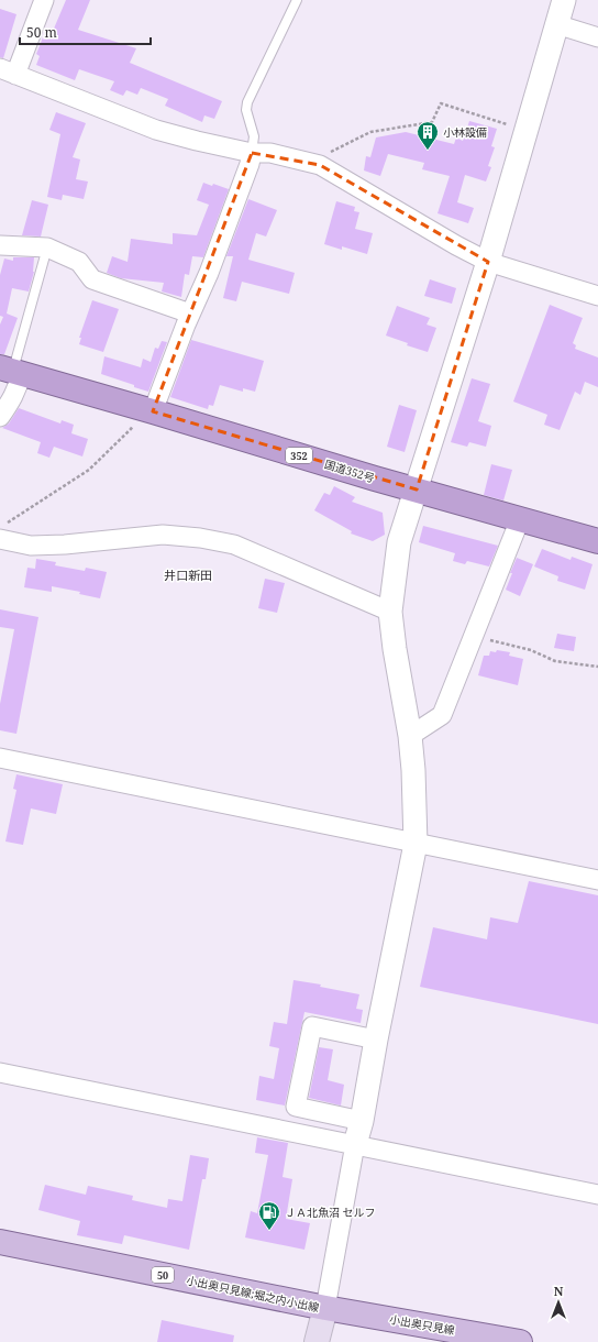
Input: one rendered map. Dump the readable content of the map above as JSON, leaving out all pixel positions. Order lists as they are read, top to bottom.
{
  "streets": {
    "highway": ["352", "国道352号"],
    "main road": ["50", "小出奥只見線;堀之内小出線", "小出奥只見線"]
  },
  "crossings": [
    ["小出奥只見線;堀之内小出線", "小出奥只見線"]
  ],
  "districts": ["井口新田"],
  "places": {
    "building": ["小林設備"],
    "fuel station": ["ＪＡ北魚沼 セルフ"]
  },
  "scale_bar": "50 m",
  "north": "top"
}
